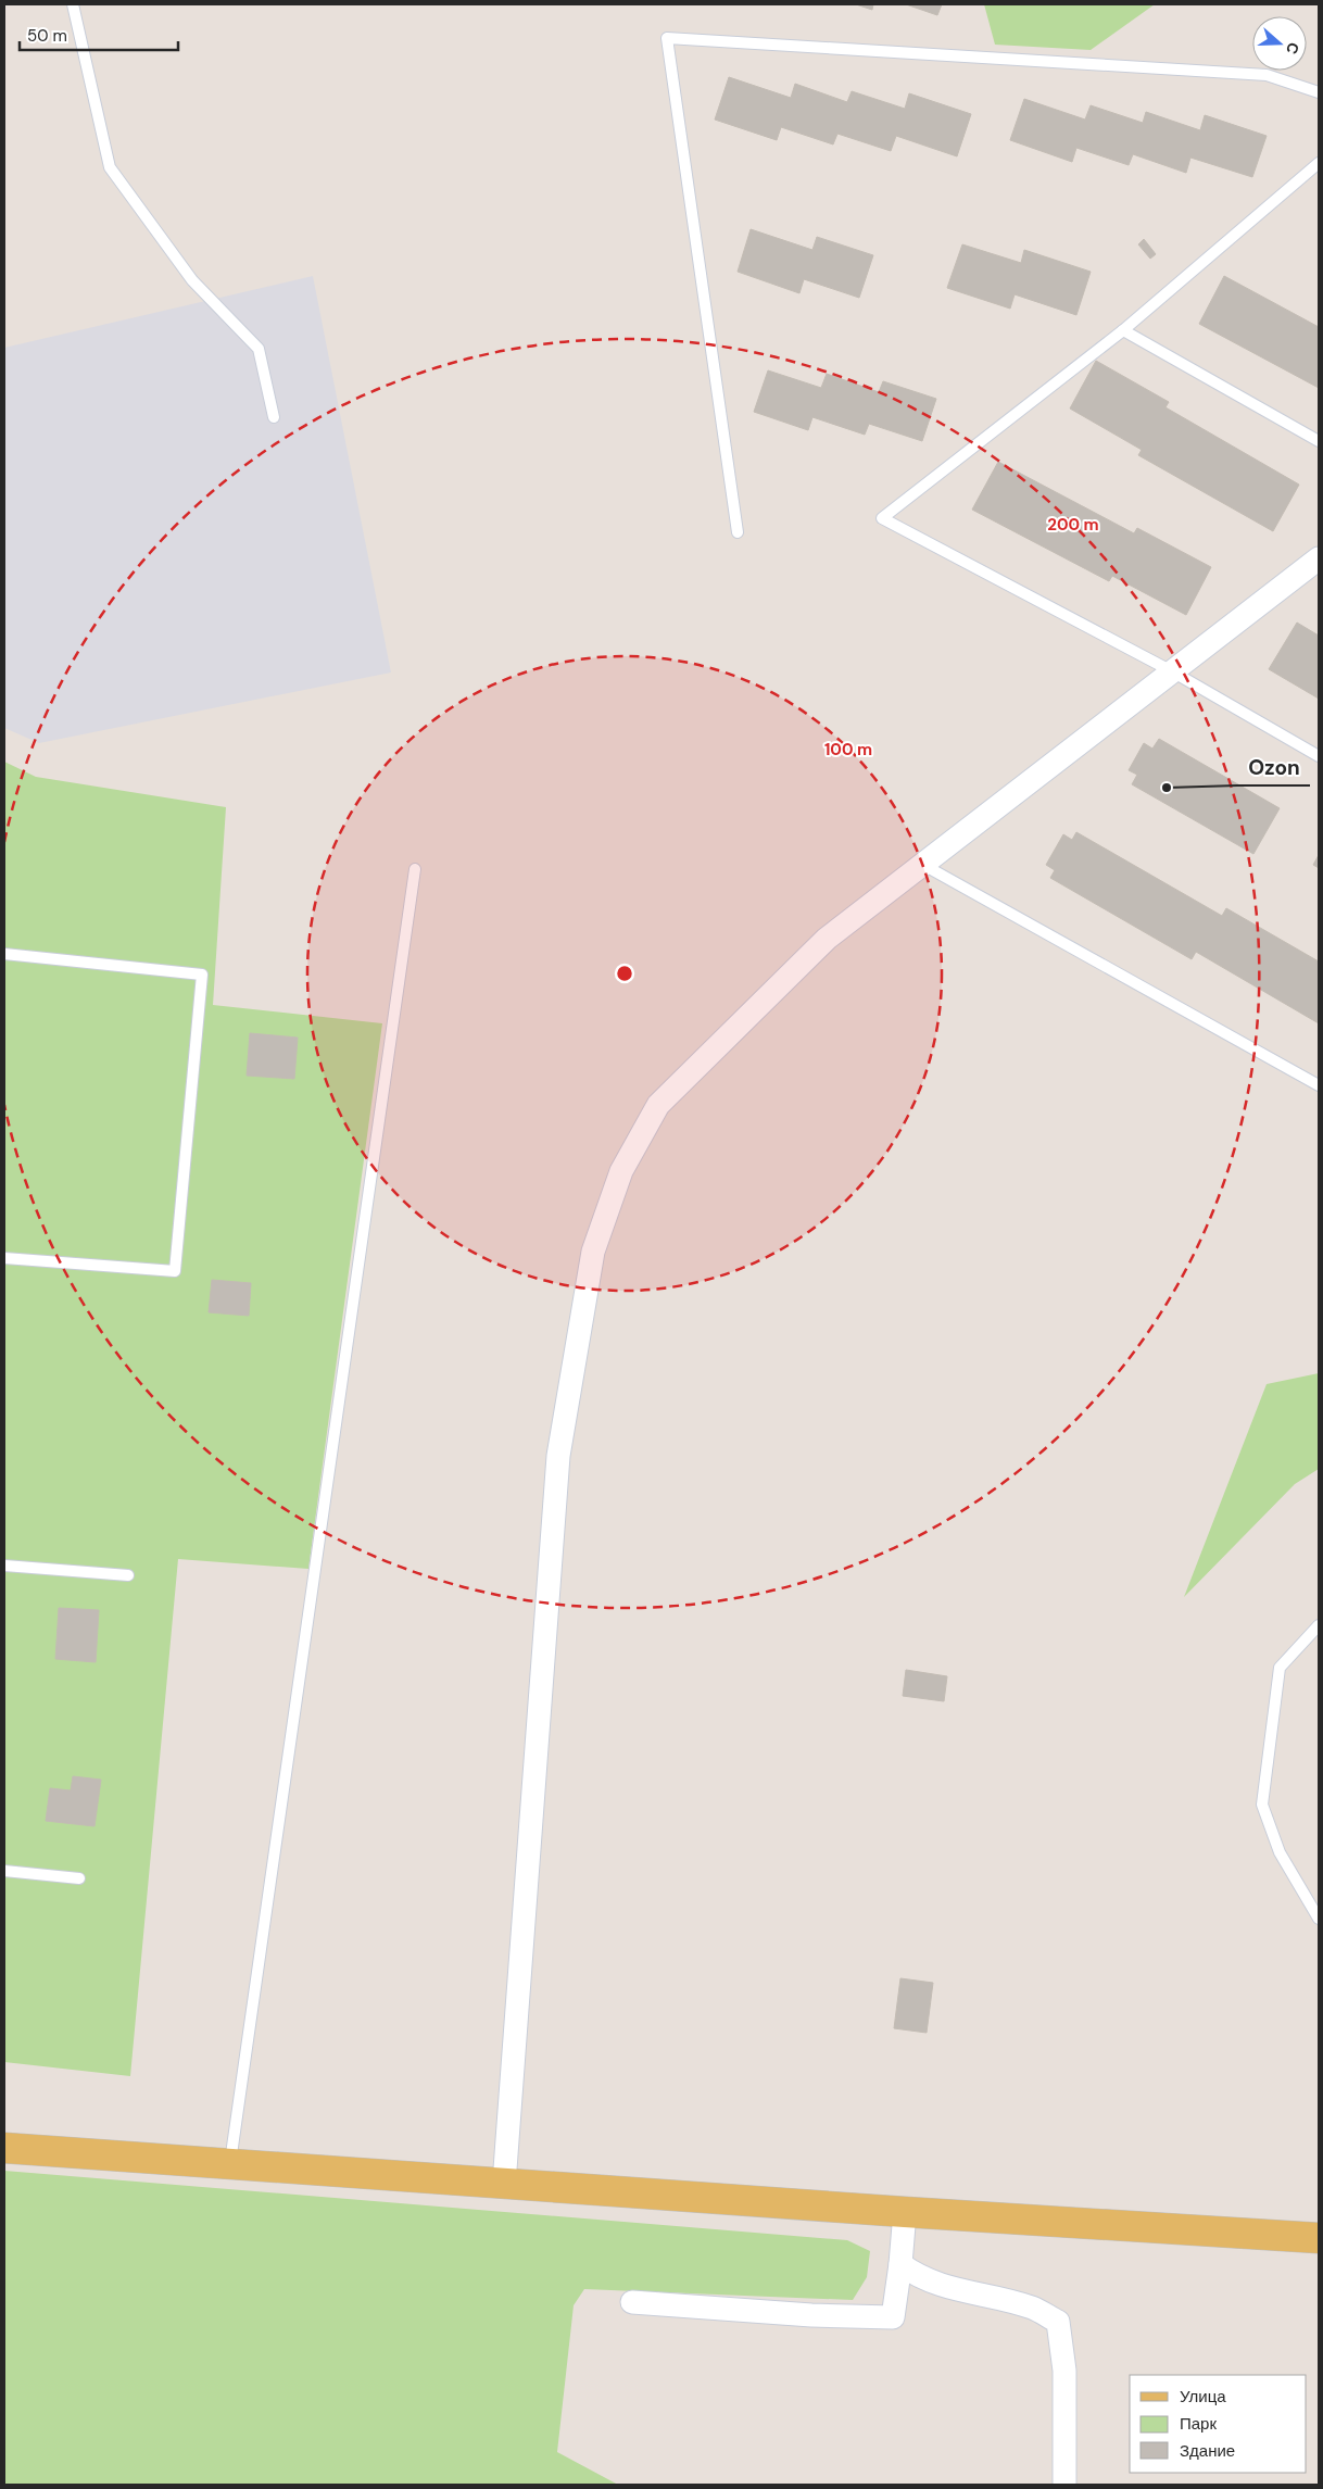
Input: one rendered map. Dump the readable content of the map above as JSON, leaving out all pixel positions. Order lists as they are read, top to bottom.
{
  "places": ["Ozon"],
  "legend": ["Улица", "Парк", "Здание"],
  "scale_bar": "50 m",
  "north": "right",
  "rings": ["200 m", "100 m"]
}
